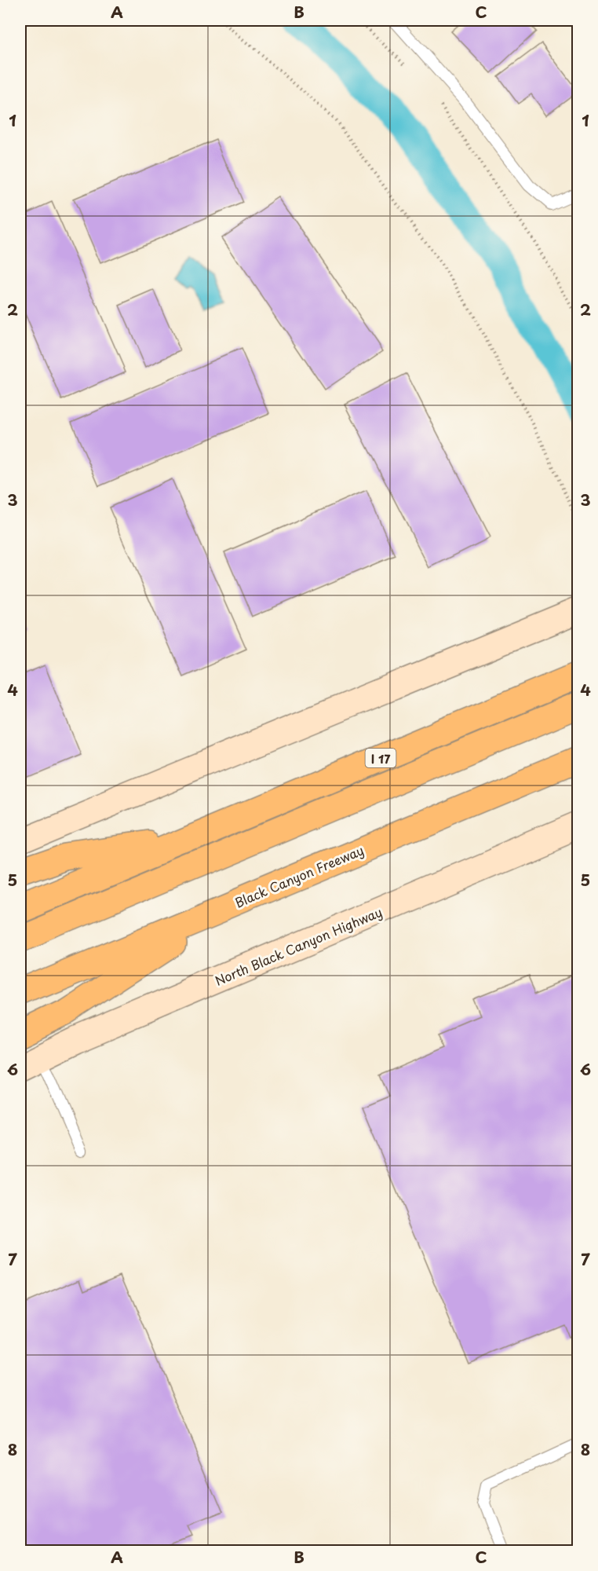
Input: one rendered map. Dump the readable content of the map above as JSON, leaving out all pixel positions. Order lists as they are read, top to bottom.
{
  "streets": {
    "highway": ["I 17", "Black Canyon Freeway"],
    "main road": ["North Black Canyon Highway"]
  },
  "grid": {
    "columns": ["A", "B", "C"],
    "rows": [
      "1",
      "2",
      "3",
      "4",
      "5",
      "6",
      "7",
      "8"
    ]
  }
}
